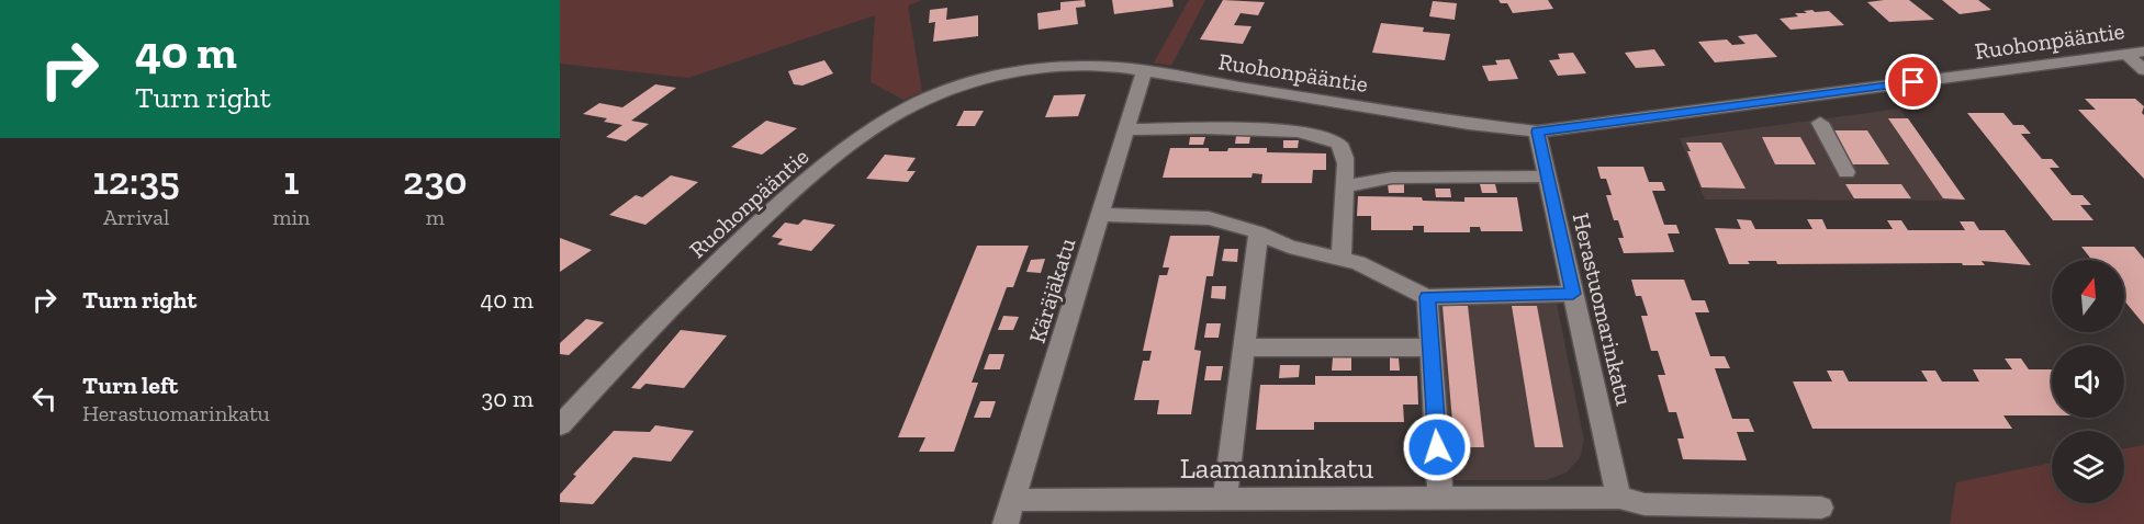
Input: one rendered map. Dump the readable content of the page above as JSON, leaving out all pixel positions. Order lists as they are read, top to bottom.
{
  "streets": {
    "street": [
      "Ruohonpääntie",
      "Käräjäkatu",
      "Herastuomarinkatu",
      "Laamanninkatu"
    ]
  },
  "crossings": [
    ["Ruohonpääntie", "Käräjäkatu"],
    ["Ruohonpääntie", "Herastuomarinkatu"],
    ["Käräjäkatu", "Laamanninkatu"],
    ["Herastuomarinkatu", "Laamanninkatu"]
  ],
  "north": "top",
  "page": {
    "turn": ["40 m", "Turn right"],
    "eta": [
      "12:35",
      "Arrival",
      "1",
      "min",
      "230",
      "m"
    ],
    "list": [
      {
        "name": "Turn right",
        "value": "40 m"
      },
      {
        "name": "Turn left",
        "note": "Herastuomarinkatu",
        "value": "30 m"
      }
    ]
  }
}
